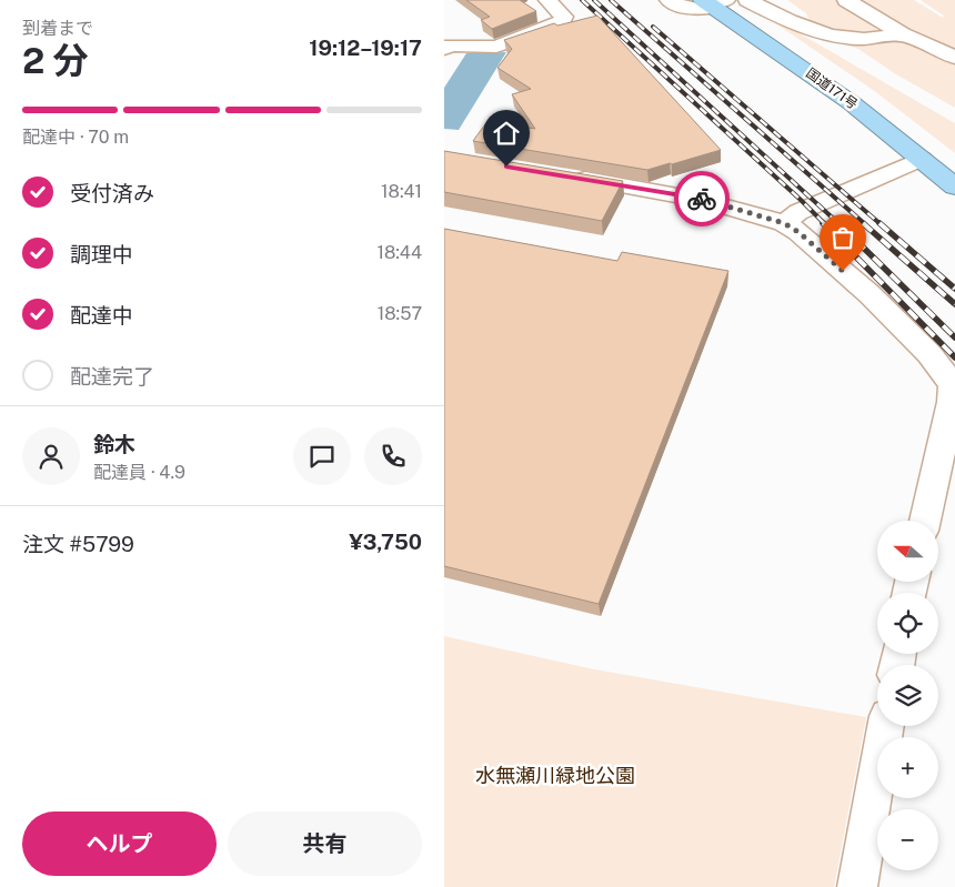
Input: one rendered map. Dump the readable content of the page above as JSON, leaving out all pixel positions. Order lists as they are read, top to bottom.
{
  "streets": {
    "highway": ["国道171号"]
  },
  "parks": ["水無瀬川緑地公園"],
  "north": "left",
  "page": {
    "heading": ["2 分", "到着まで", "19:12–19:17"],
    "panel": [
      "鈴木",
      "配達員 · 4.9",
      "注文 #5799",
      "¥3,750"
    ],
    "bar": "配達中 · 70 m",
    "list": [
      ["受付済み", "18:41"],
      ["調理中", "18:44"],
      ["配達中", "18:57"],
      "配達完了"
    ],
    "map_buttons": ["+", "−"],
    "buttons": ["ヘルプ", "共有"]
  }
}
